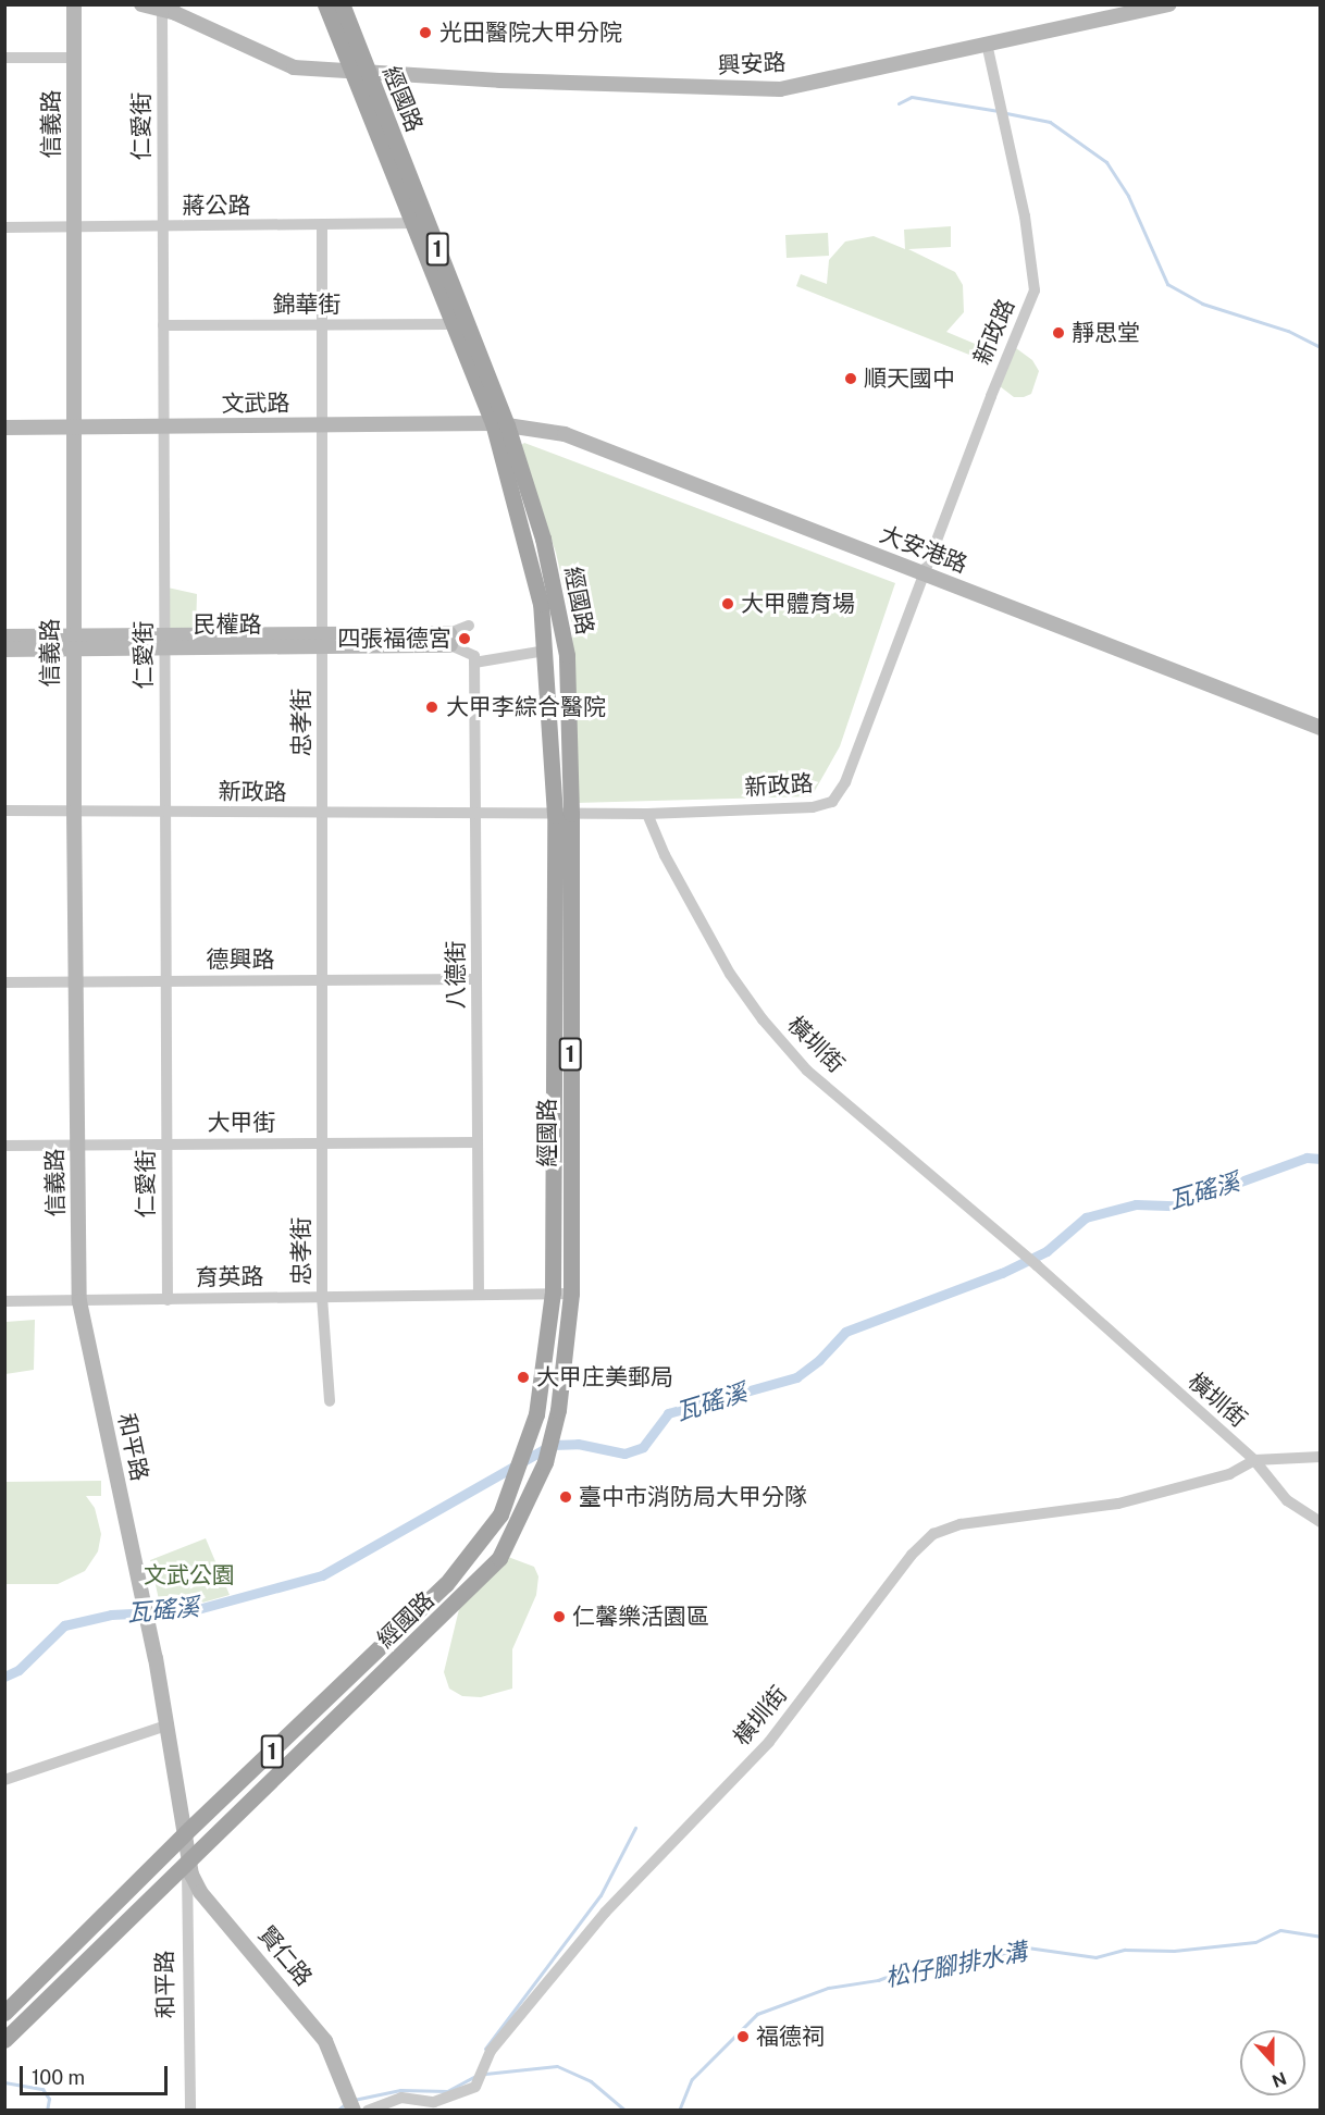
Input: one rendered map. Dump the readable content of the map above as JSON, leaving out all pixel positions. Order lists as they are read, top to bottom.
{
  "streets": {
    "main road": ["經國路", "1"],
    "street": [
      "興安路",
      "信義路",
      "仁愛街",
      "蔣公路",
      "錦華街",
      "新政路",
      "文武路",
      "大安港路",
      "民權路",
      "忠孝街",
      "德興路",
      "八德街",
      "橫圳街",
      "大甲街",
      "育英路",
      "和平路",
      "賢仁路"
    ]
  },
  "crossings": [
    ["興安路", "經國路"],
    ["興安路", "仁愛街"],
    ["興安路", "新政路"],
    ["經國路", "蔣公路"],
    ["經國路", "錦華街"],
    ["經國路", "新政路"],
    ["經國路", "文武路"],
    ["經國路", "大安港路"],
    ["經國路", "育英路"],
    ["經國路", "和平路"],
    ["經國路", "賢仁路"],
    ["信義路", "蔣公路"],
    ["信義路", "新政路"],
    ["信義路", "文武路"],
    ["信義路", "民權路"],
    ["信義路", "德興路"],
    ["信義路", "大甲街"],
    ["信義路", "育英路"],
    ["信義路", "和平路"],
    ["仁愛街", "蔣公路"],
    ["仁愛街", "錦華街"],
    ["仁愛街", "新政路"],
    ["仁愛街", "文武路"],
    ["仁愛街", "民權路"],
    ["仁愛街", "德興路"],
    ["仁愛街", "大甲街"],
    ["仁愛街", "育英路"],
    ["蔣公路", "忠孝街"],
    ["錦華街", "忠孝街"],
    ["新政路", "大安港路"],
    ["新政路", "忠孝街"],
    ["新政路", "八德街"],
    ["新政路", "橫圳街"],
    ["文武路", "大安港路"],
    ["文武路", "忠孝街"],
    ["民權路", "忠孝街"],
    ["忠孝街", "德興路"],
    ["忠孝街", "大甲街"],
    ["忠孝街", "育英路"],
    ["德興路", "八德街"],
    ["八德街", "大甲街"],
    ["八德街", "育英路"],
    ["育英路", "和平路"],
    ["和平路", "賢仁路"]
  ],
  "water": ["瓦磘溪", "松仔腳排水溝"],
  "parks": ["文武公園"],
  "places": [
    "光田醫院大甲分院",
    "靜思堂",
    "順天國中",
    "大甲體育場",
    "四張福德宮",
    "大甲李綜合醫院",
    "大甲庄美郵局",
    "臺中市消防局大甲分隊",
    "仁馨樂活園區",
    "福德祠"
  ],
  "scale_bar": "100 m",
  "north": "bottom"
}
